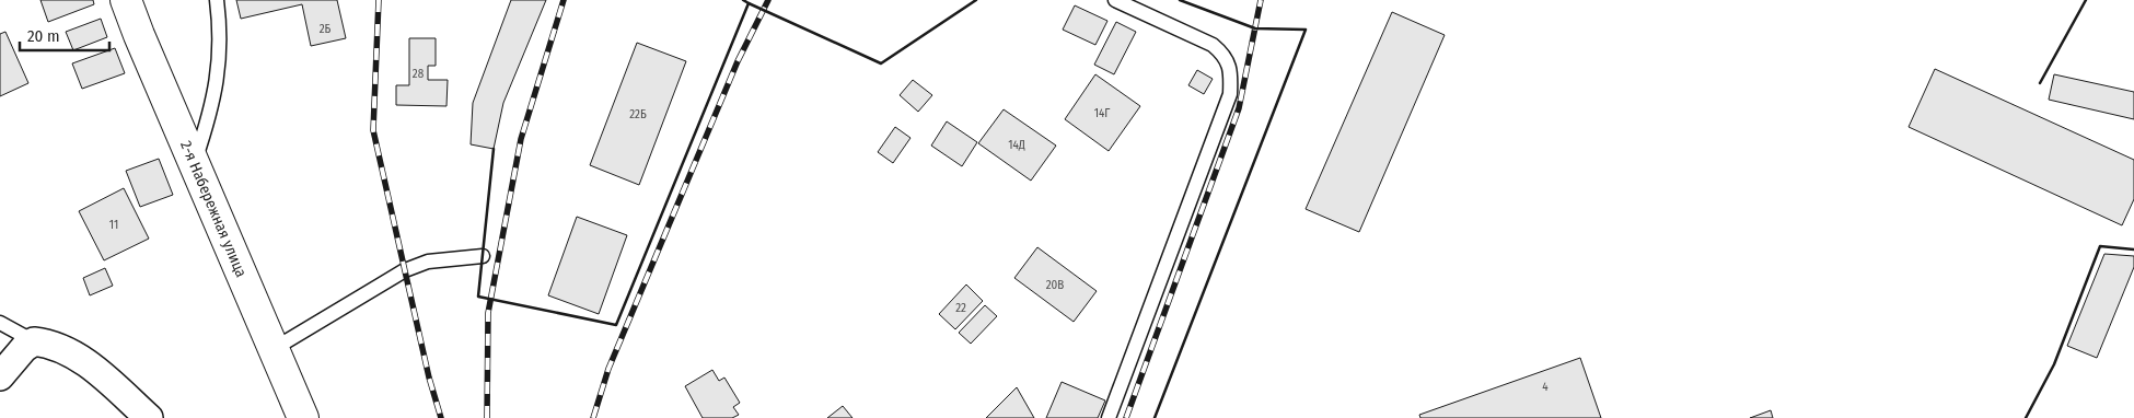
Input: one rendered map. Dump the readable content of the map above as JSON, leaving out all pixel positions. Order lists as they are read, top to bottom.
{
  "streets": {
    "street": ["2-я Набережная улица"]
  },
  "house_numbers": [
    "2Б",
    "28",
    "14Г",
    "22Б",
    "14Д",
    "11",
    "20В",
    "22",
    "4"
  ],
  "scale_bar": "20 m"
}
